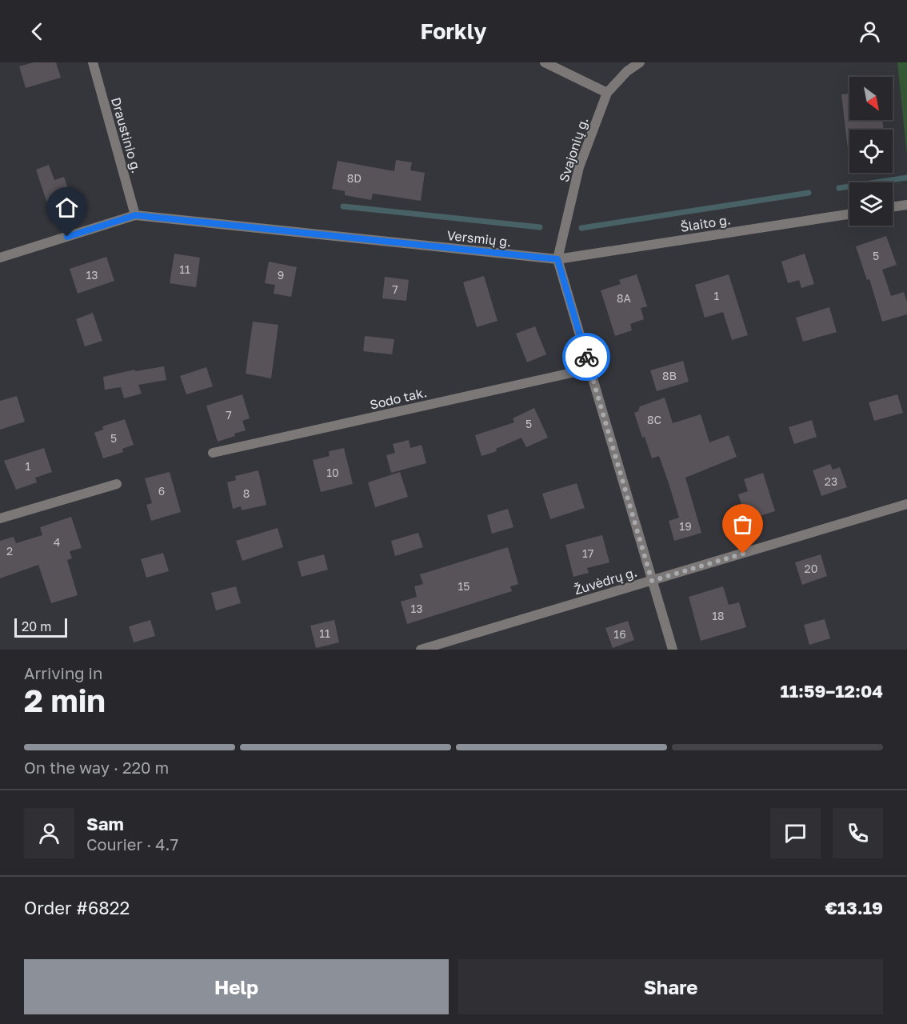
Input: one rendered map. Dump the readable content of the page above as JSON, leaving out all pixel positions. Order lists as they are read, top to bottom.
{
  "streets": {
    "street": [
      "Draustinio g.",
      "Svajonių g.",
      "Šlaito g.",
      "Versmių g.",
      "Sodo tak.",
      "Žuvėdrų g."
    ]
  },
  "crossings": [
    ["Draustinio g.", "Versmių g."],
    ["Svajonių g.", "Šlaito g."],
    ["Svajonių g.", "Versmių g."],
    ["Šlaito g.", "Versmių g."]
  ],
  "house_numbers": [
    "8D",
    "5",
    "11",
    "13",
    "9",
    "7",
    "1",
    "8A",
    "8B",
    "7",
    "8C",
    "5",
    "5",
    "1",
    "10",
    "23",
    "6",
    "8",
    "19",
    "4",
    "2",
    "17",
    "20",
    "15",
    "13",
    "18",
    "11",
    "16"
  ],
  "scale_bar": "20 m",
  "north": "bottom right",
  "page": {
    "header": "Forkly",
    "scale": "20 m",
    "heading": ["2 min", "Arriving in", "11:59–12:04"],
    "panel": [
      "Sam",
      "Courier · 4.7",
      "Order #6822",
      "€13.19"
    ],
    "bar": "On the way · 220 m",
    "buttons": ["Help", "Share"]
  }
}
